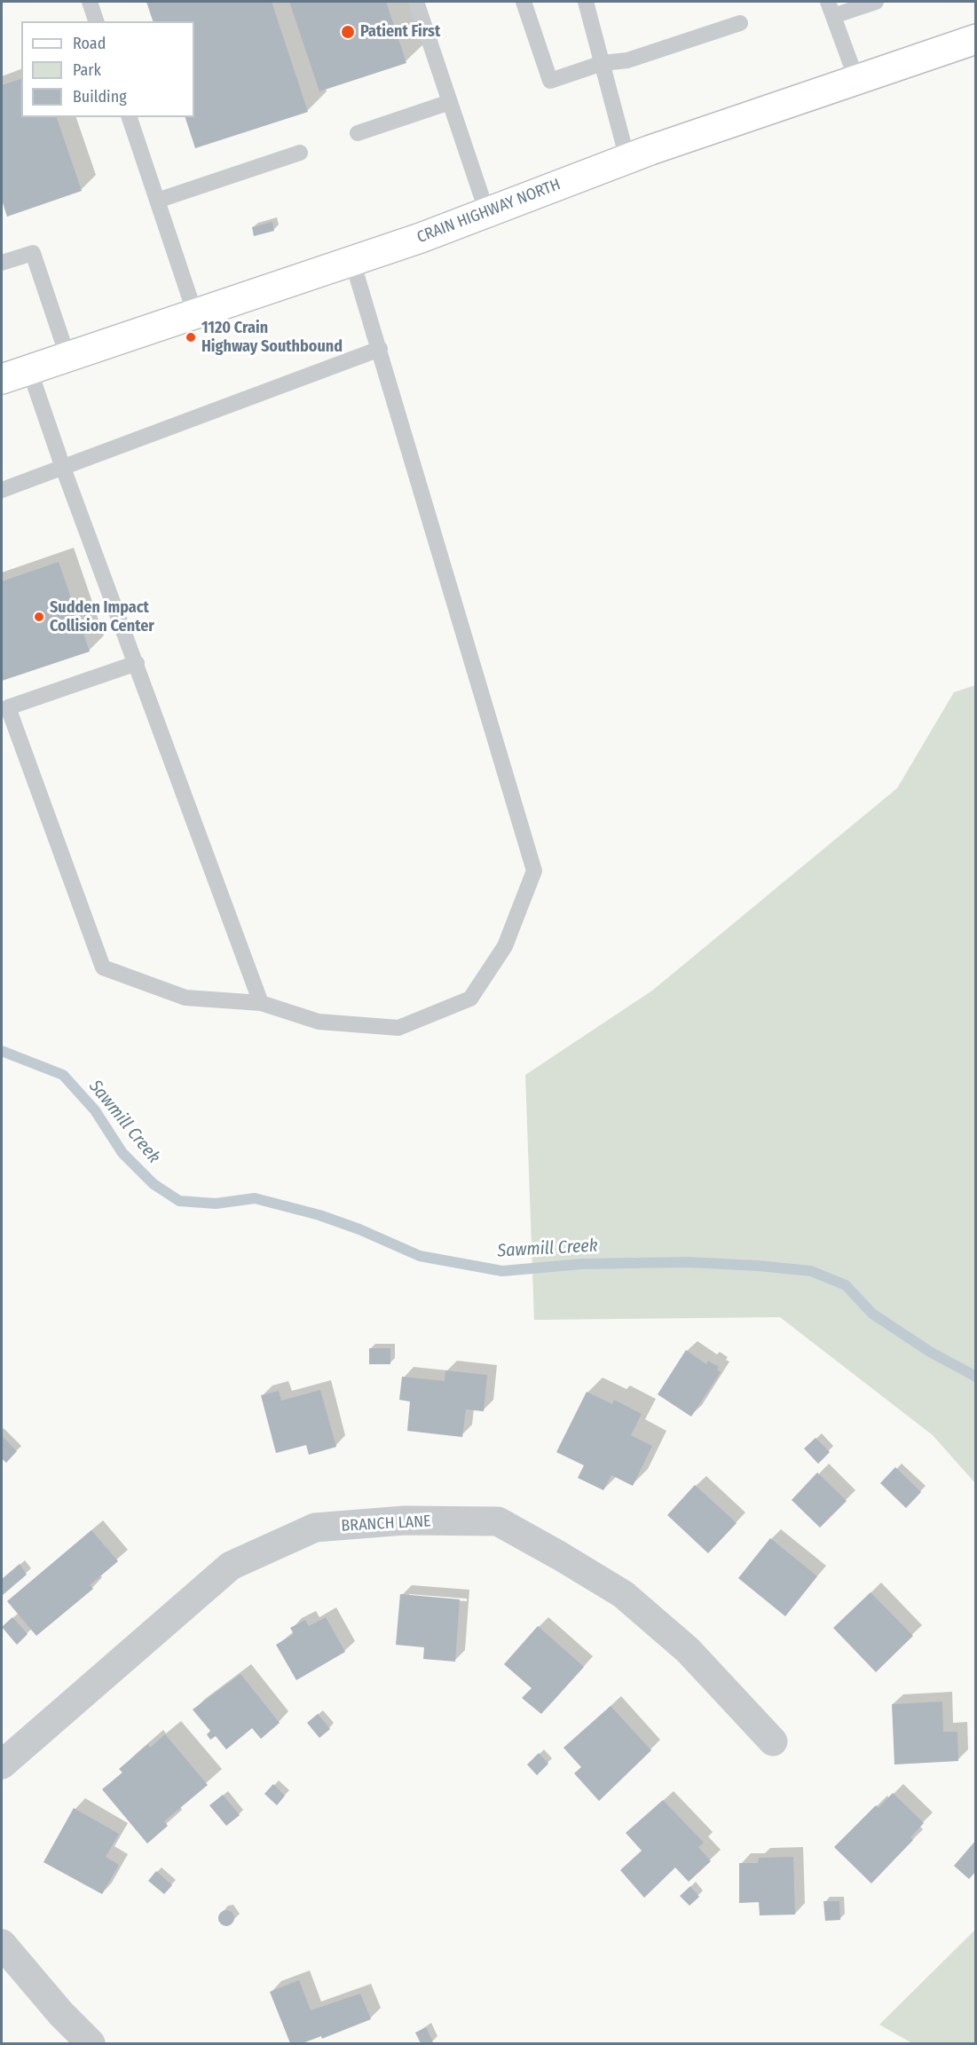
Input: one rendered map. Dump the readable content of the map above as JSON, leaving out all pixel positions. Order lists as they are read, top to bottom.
{
  "streets": {
    "main road": ["CRAIN HIGHWAY NORTH"],
    "street": ["BRANCH LANE"]
  },
  "water": ["Sawmill Creek"],
  "places": ["Patient First", "1120 Crain Highway Southbound", "Sudden Impact Collision Center"],
  "legend": ["Road", "Park", "Building"]
}
